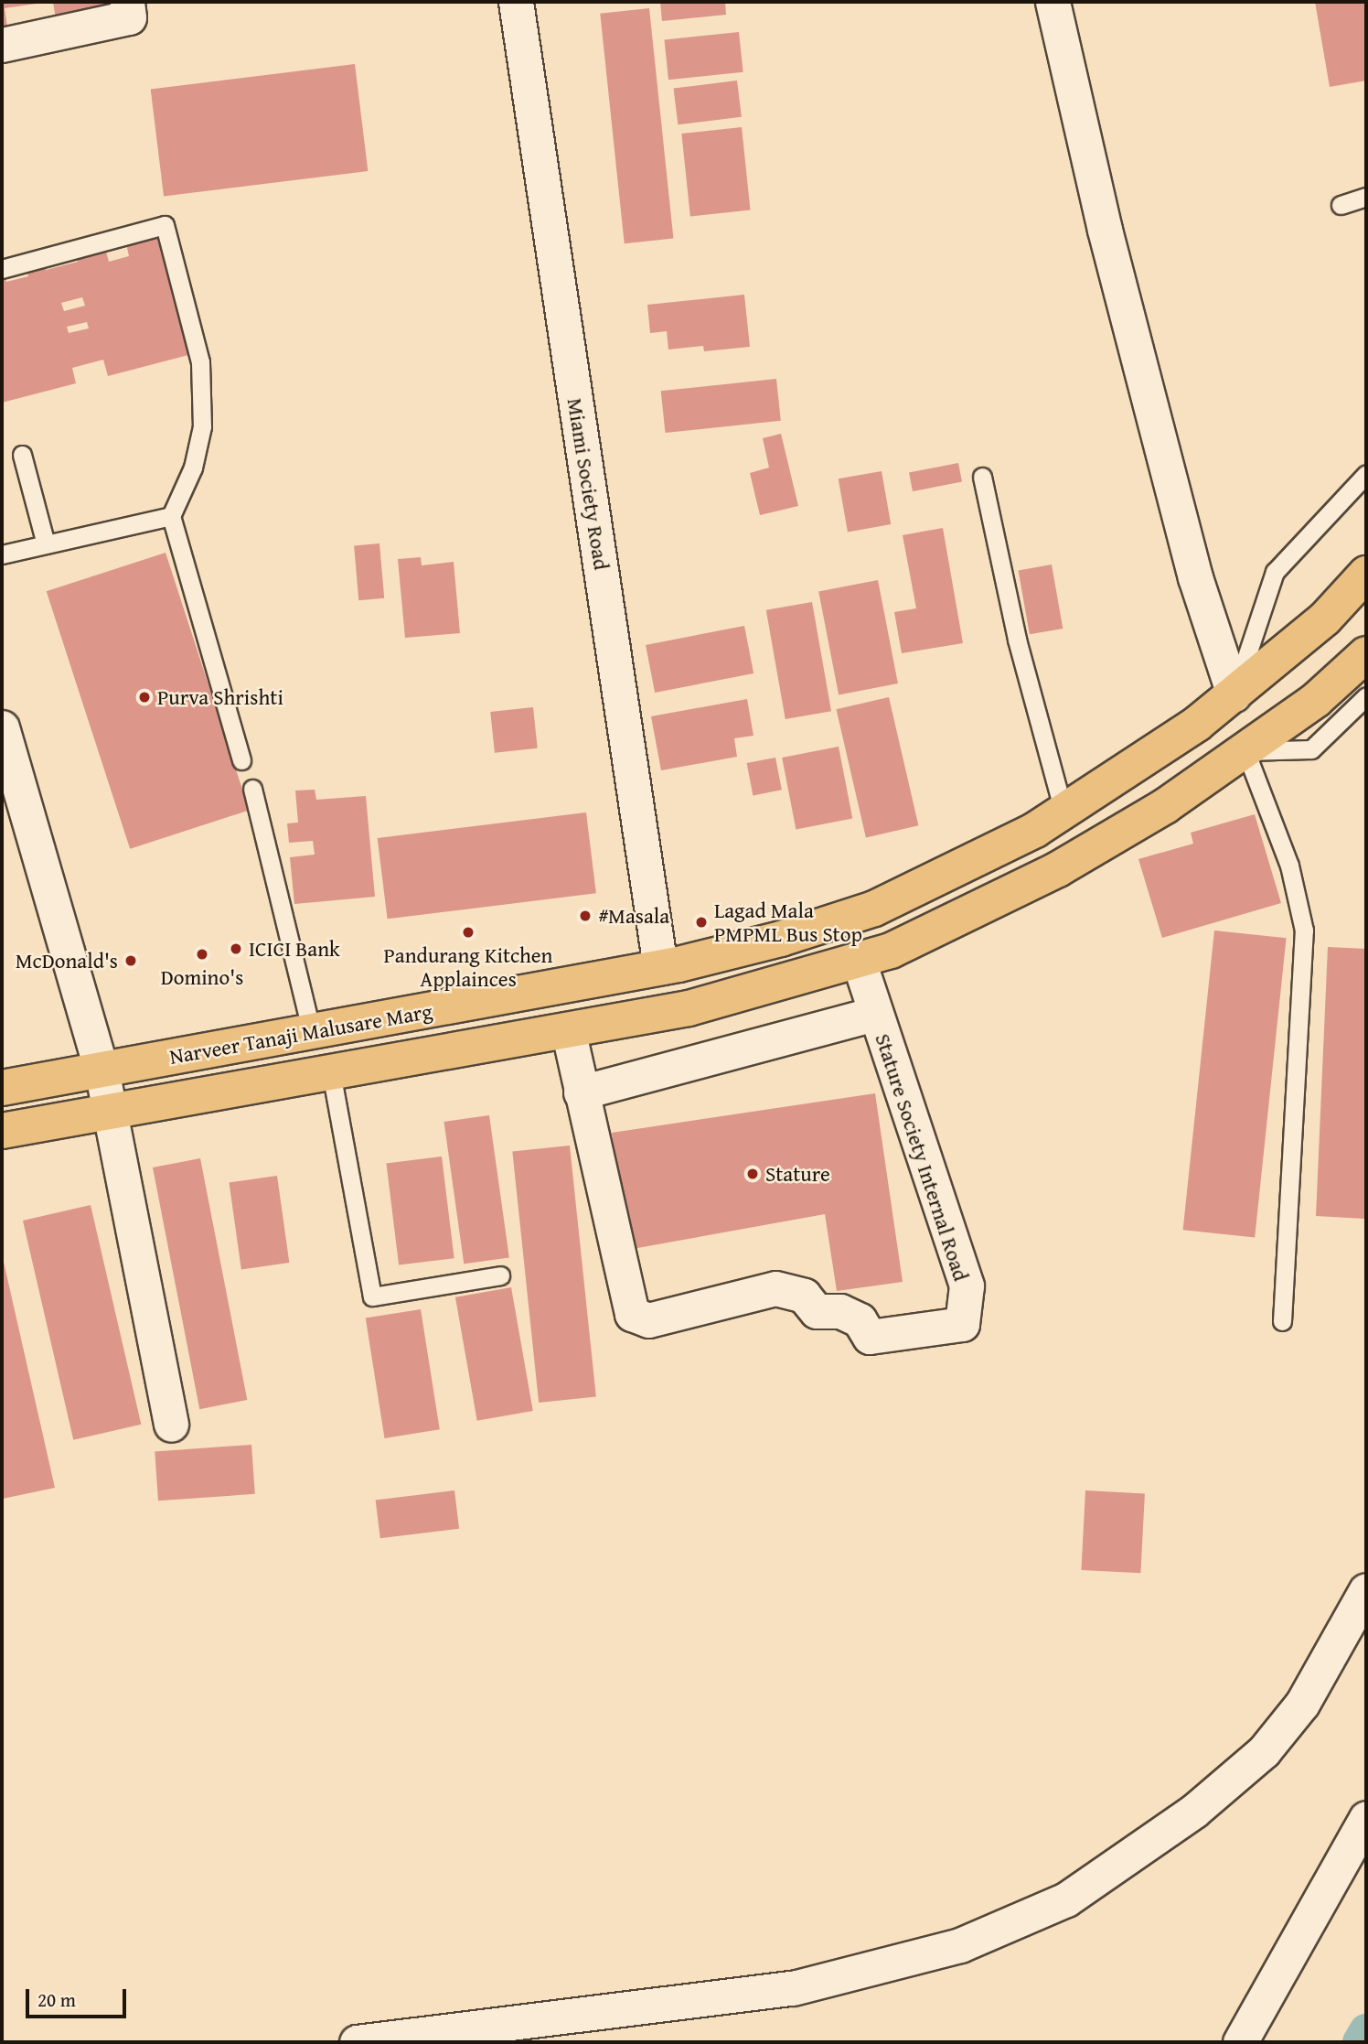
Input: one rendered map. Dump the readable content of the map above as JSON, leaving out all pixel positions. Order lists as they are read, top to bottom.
{
  "streets": {
    "main road": ["Narveer Tanaji Malusare Marg"],
    "street": ["Miami Society Road", "Stature Society Internal Road"]
  },
  "crossings": [
    ["Miami Society Road", "Narveer Tanaji Malusare Marg"],
    ["Narveer Tanaji Malusare Marg", "Stature Society Internal Road"]
  ],
  "places": [
    "Purva Shrishti",
    "#Masala",
    "Lagad Mala PMPML Bus Stop",
    "Pandurang Kitchen Applainces",
    "ICICI Bank",
    "Domino's",
    "McDonald's",
    "Stature"
  ],
  "scale_bar": "20 m"
}
